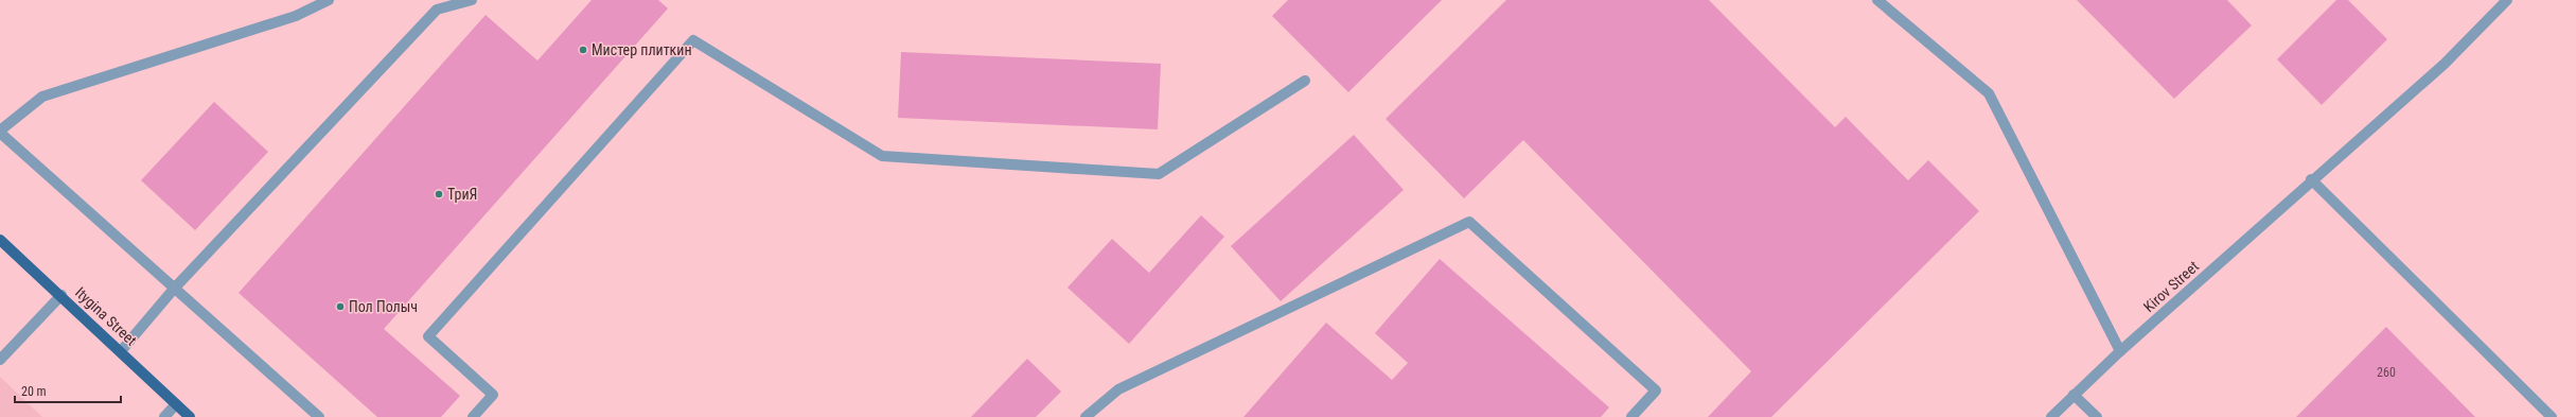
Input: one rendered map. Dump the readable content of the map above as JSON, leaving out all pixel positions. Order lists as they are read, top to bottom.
{
  "streets": {
    "main road": ["Itygina Street"],
    "street": ["Kirov Street"]
  },
  "places": ["Мистер плиткин", "ТриЯ", "Пол Полыч"],
  "house_numbers": ["260"],
  "scale_bar": "20 m"
}
